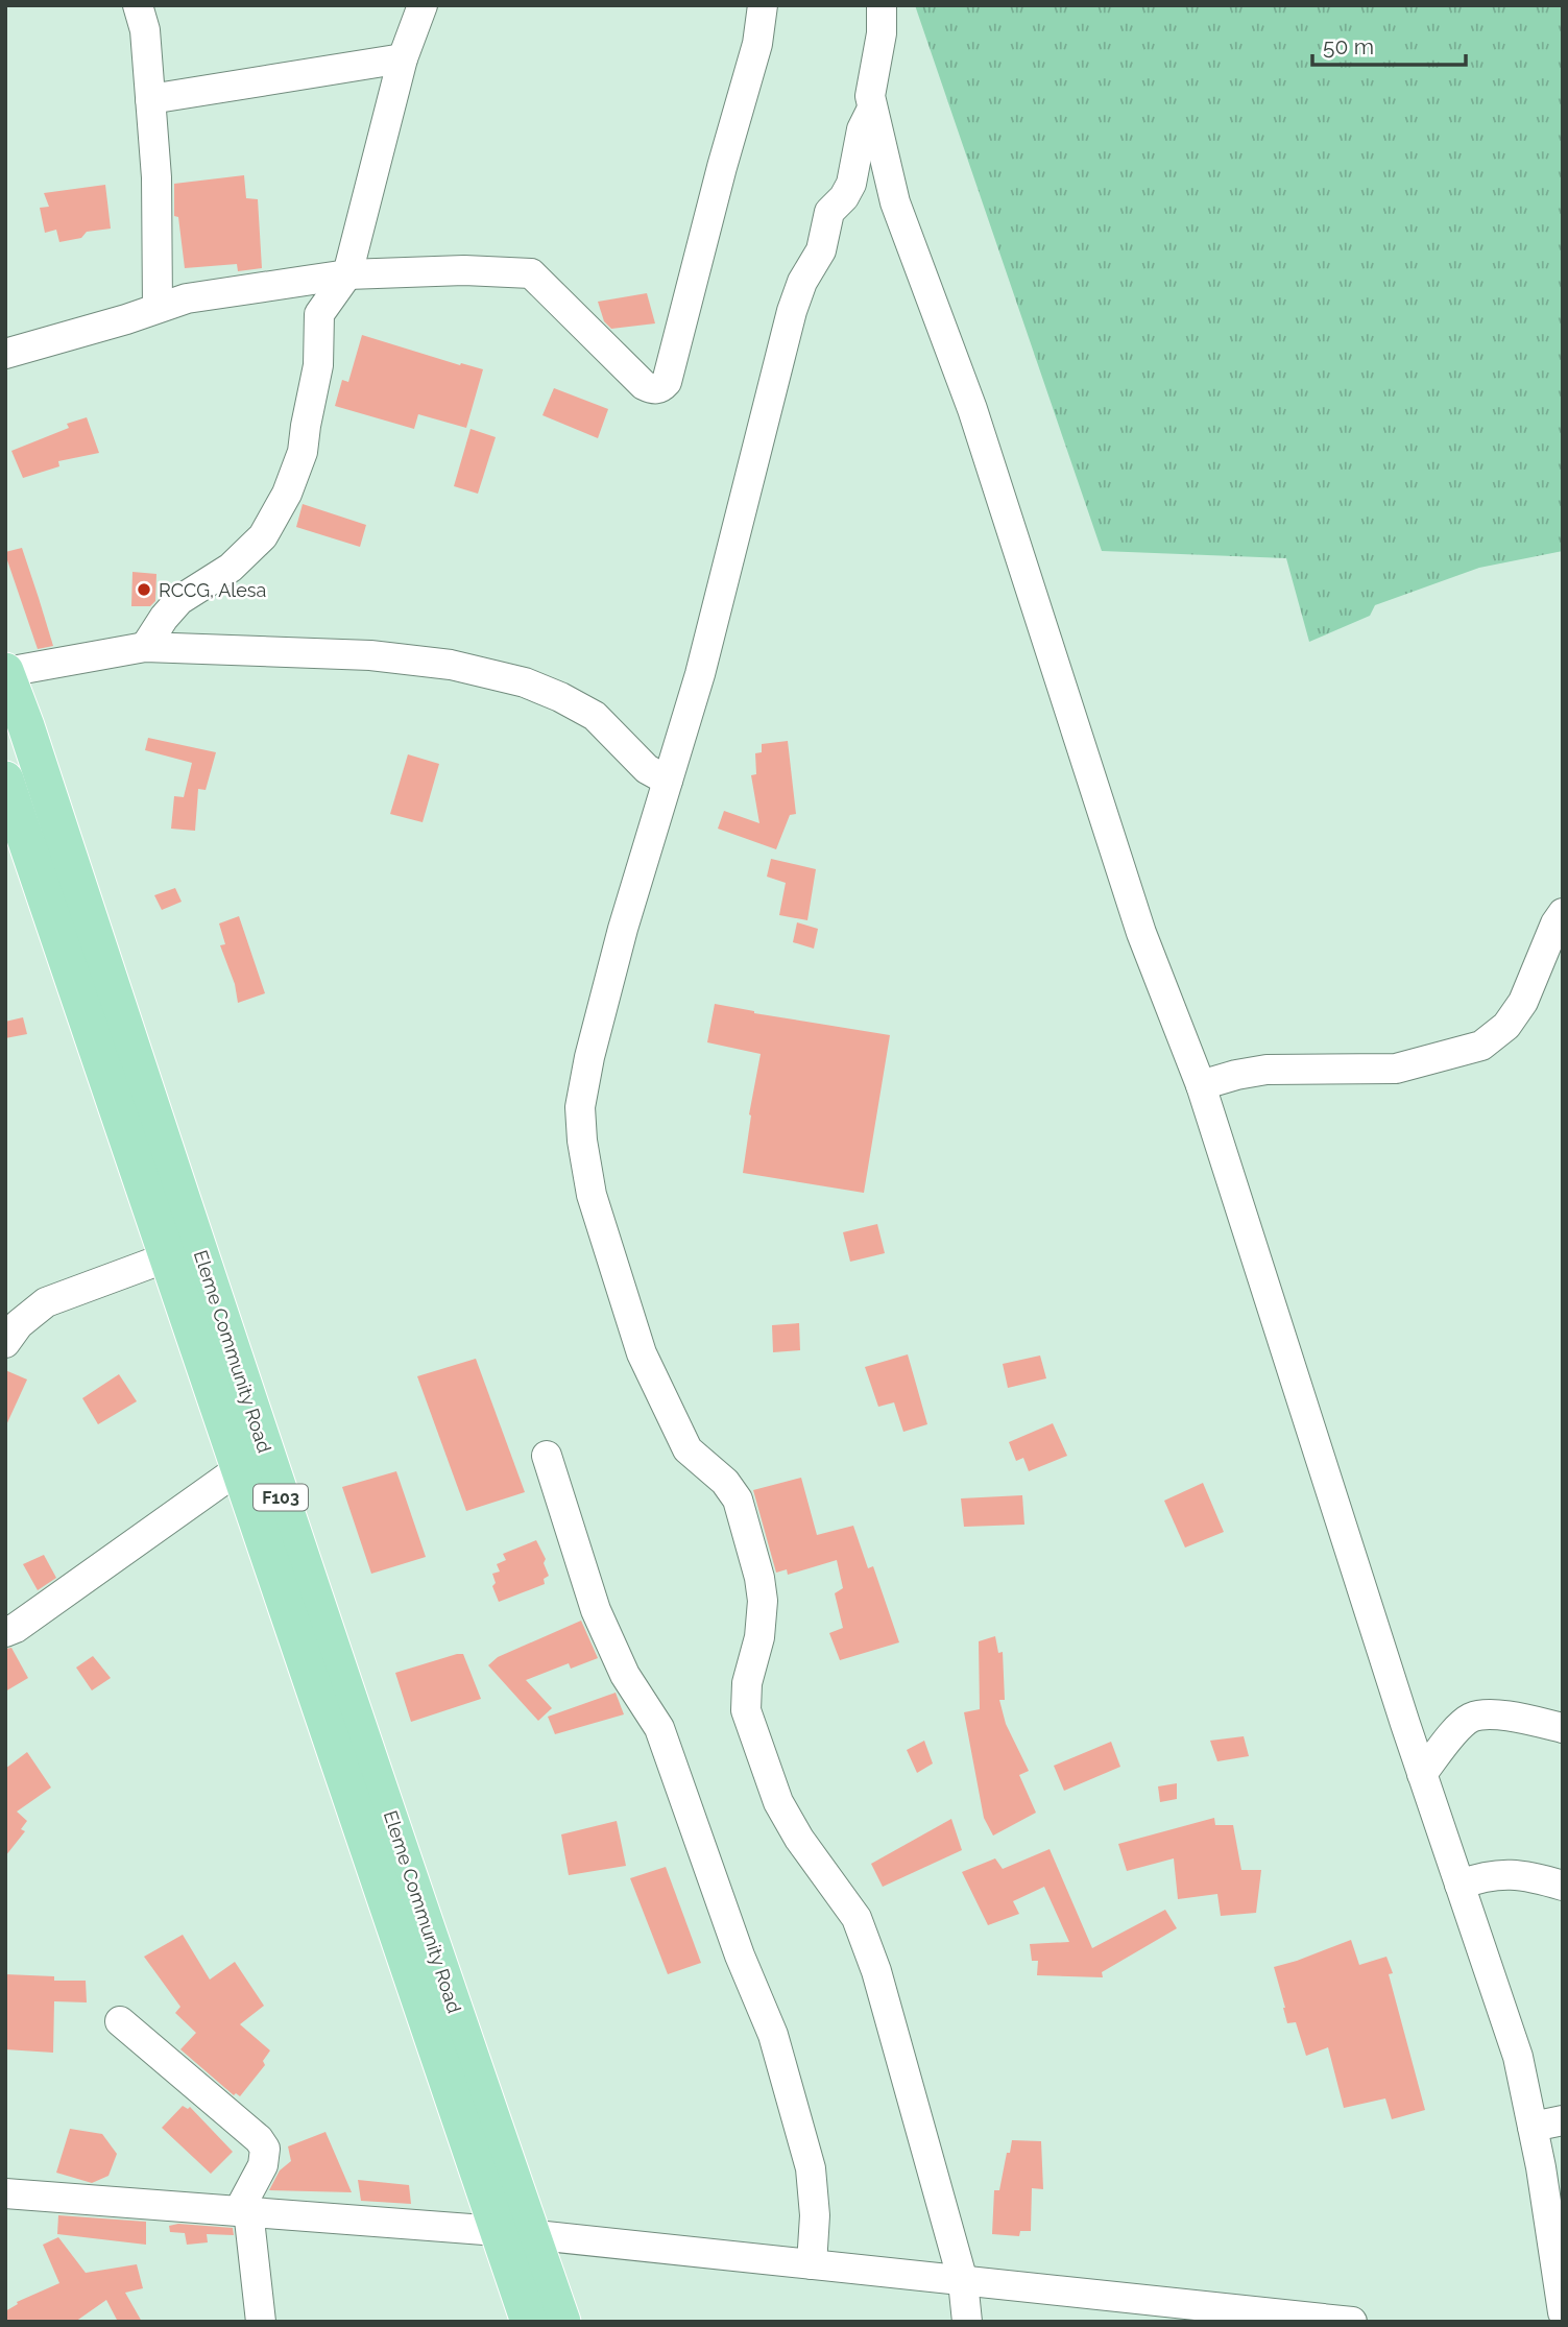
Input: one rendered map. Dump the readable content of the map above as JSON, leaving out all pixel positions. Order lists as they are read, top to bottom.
{
  "streets": {
    "main road": ["Eleme Community Road", "F103"]
  },
  "places": ["RCCG, Alesa"],
  "scale_bar": "50 m"
}
